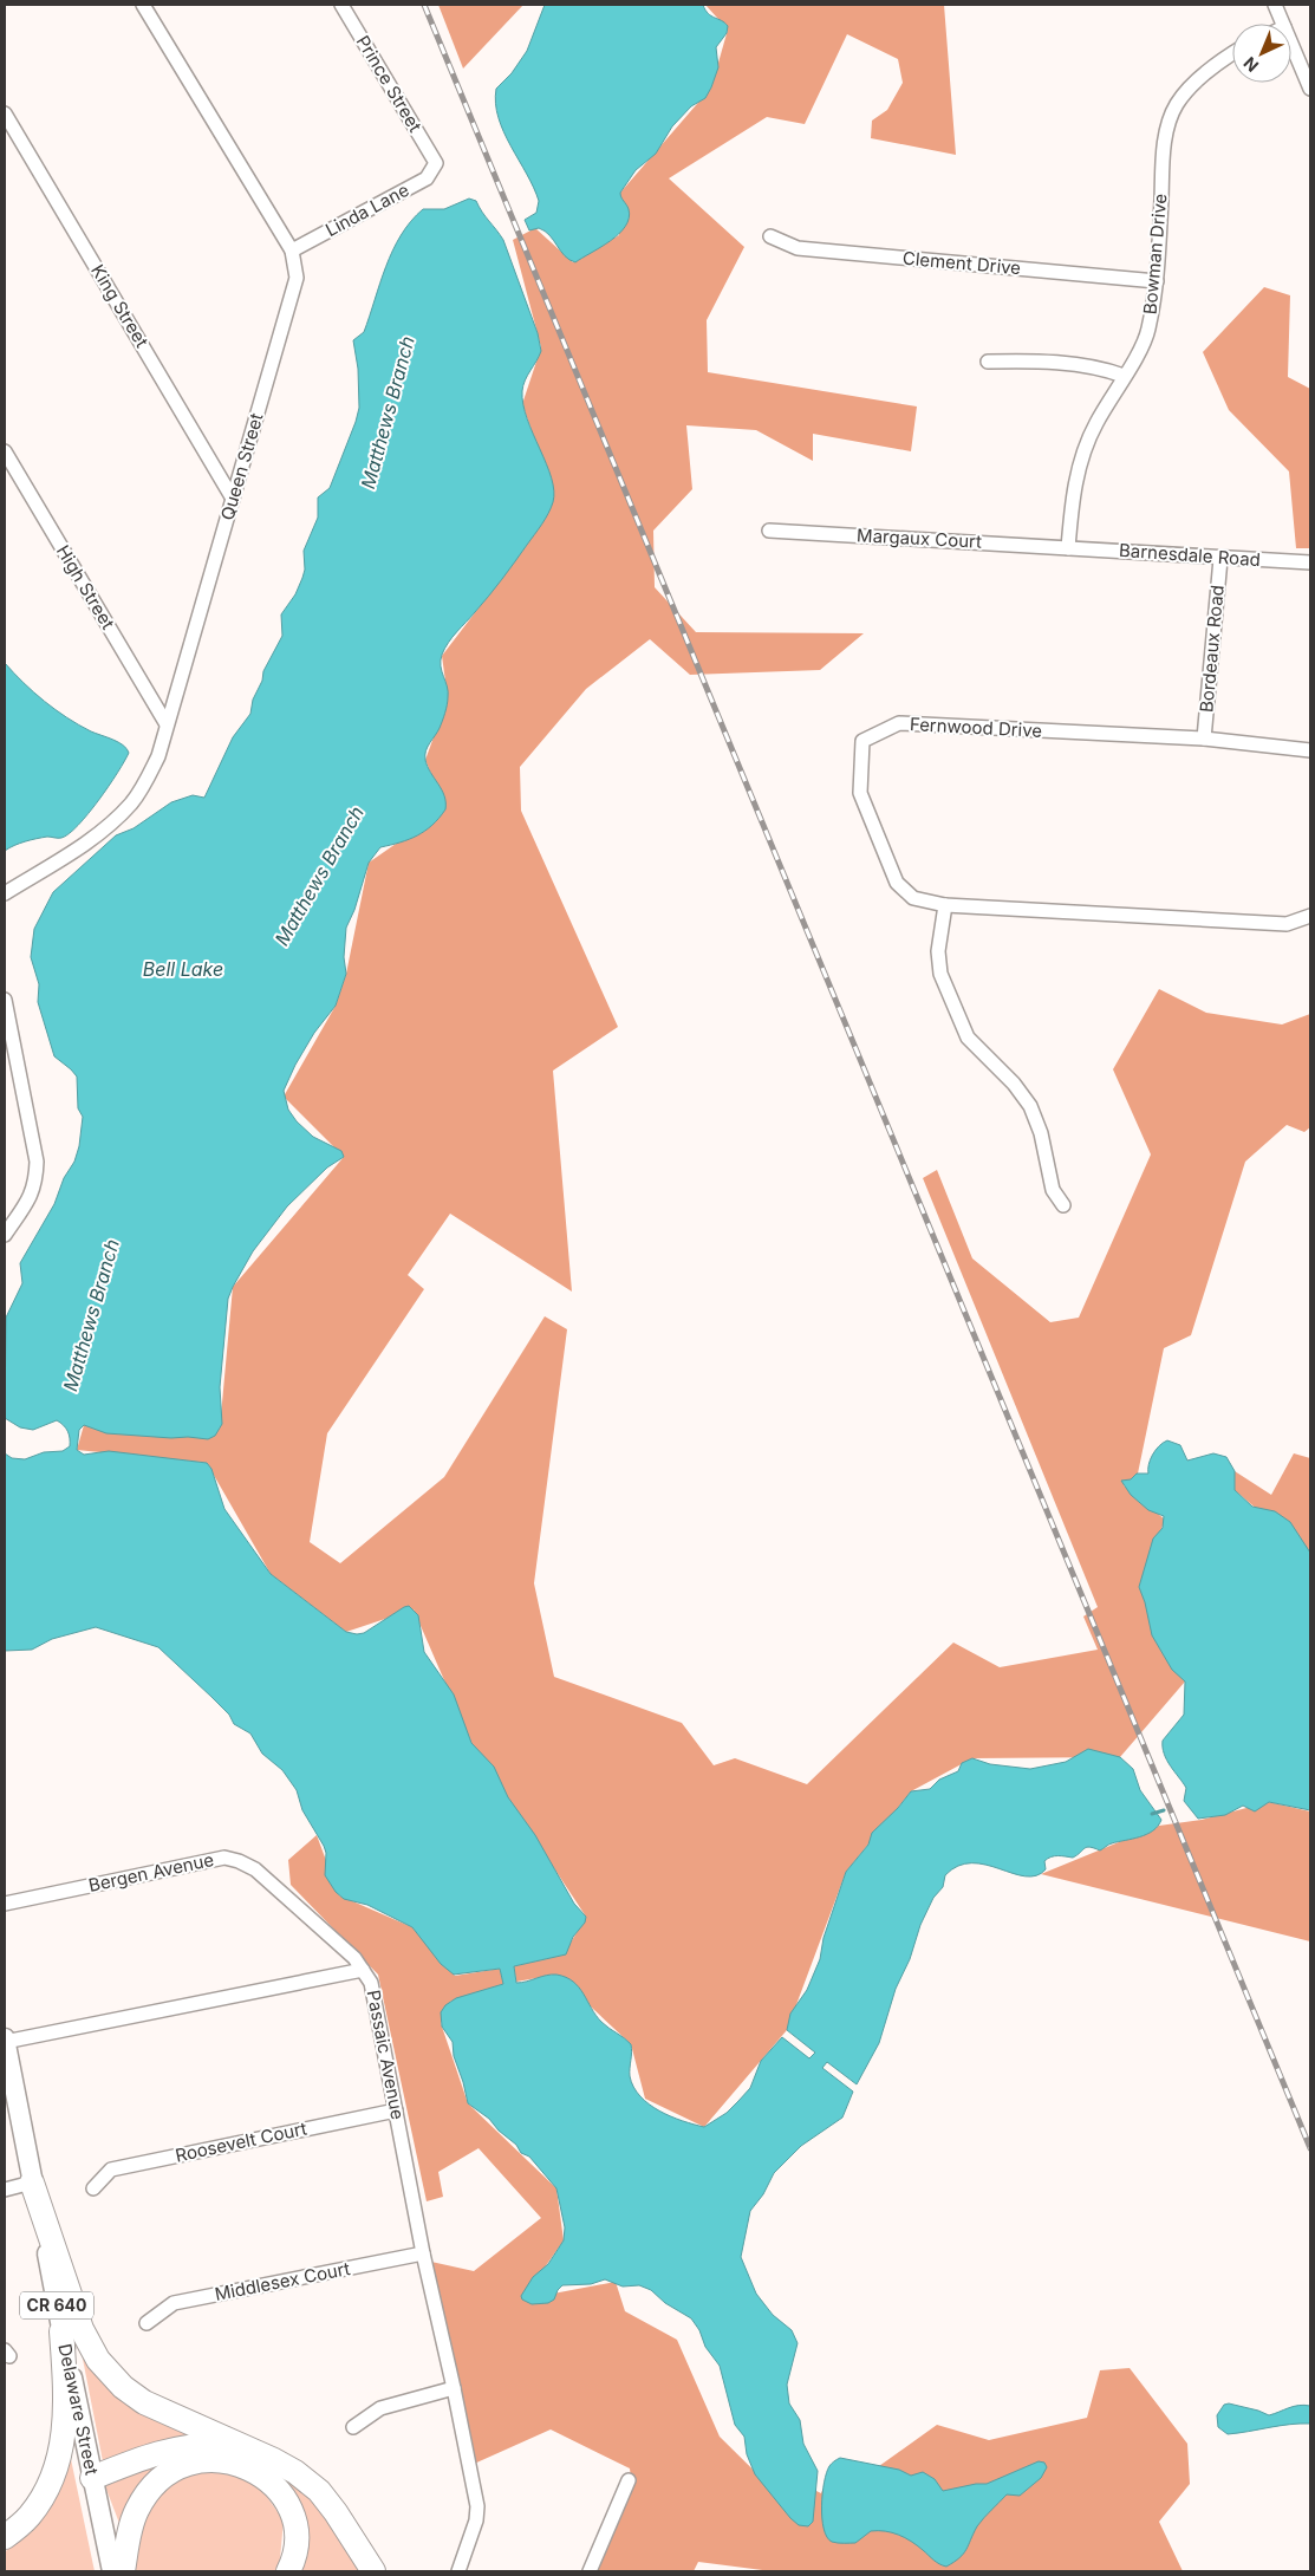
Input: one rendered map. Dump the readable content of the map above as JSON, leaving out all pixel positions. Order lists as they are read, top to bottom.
{
  "streets": {
    "main road": ["CR 640", "Delaware Street"],
    "street": [
      "Prince Street",
      "Linda Lane",
      "Bowman Drive",
      "Clement Drive",
      "King Street",
      "Queen Street",
      "Margaux Court",
      "Barnesdale Road",
      "High Street",
      "Bordeaux Road",
      "Fernwood Drive",
      "Bergen Avenue",
      "Passaic Avenue",
      "Roosevelt Court",
      "Middlesex Court"
    ]
  },
  "crossings": [
    ["Prince Street", "Linda Lane"],
    ["Linda Lane", "Queen Street"],
    ["Bowman Drive", "Clement Drive"],
    ["Bowman Drive", "Margaux Court"],
    ["Bowman Drive", "Barnesdale Road"],
    ["King Street", "Queen Street"],
    ["Queen Street", "High Street"],
    ["Margaux Court", "Barnesdale Road"],
    ["Barnesdale Road", "Bordeaux Road"],
    ["Bordeaux Road", "Fernwood Drive"],
    ["Bergen Avenue", "Passaic Avenue"],
    ["Passaic Avenue", "Roosevelt Court"],
    ["Passaic Avenue", "Middlesex Court"],
    ["Passaic Avenue", "Delaware Street"]
  ],
  "water": ["Matthews Branch", "Bell Lake"],
  "north": "bottom left"
}
